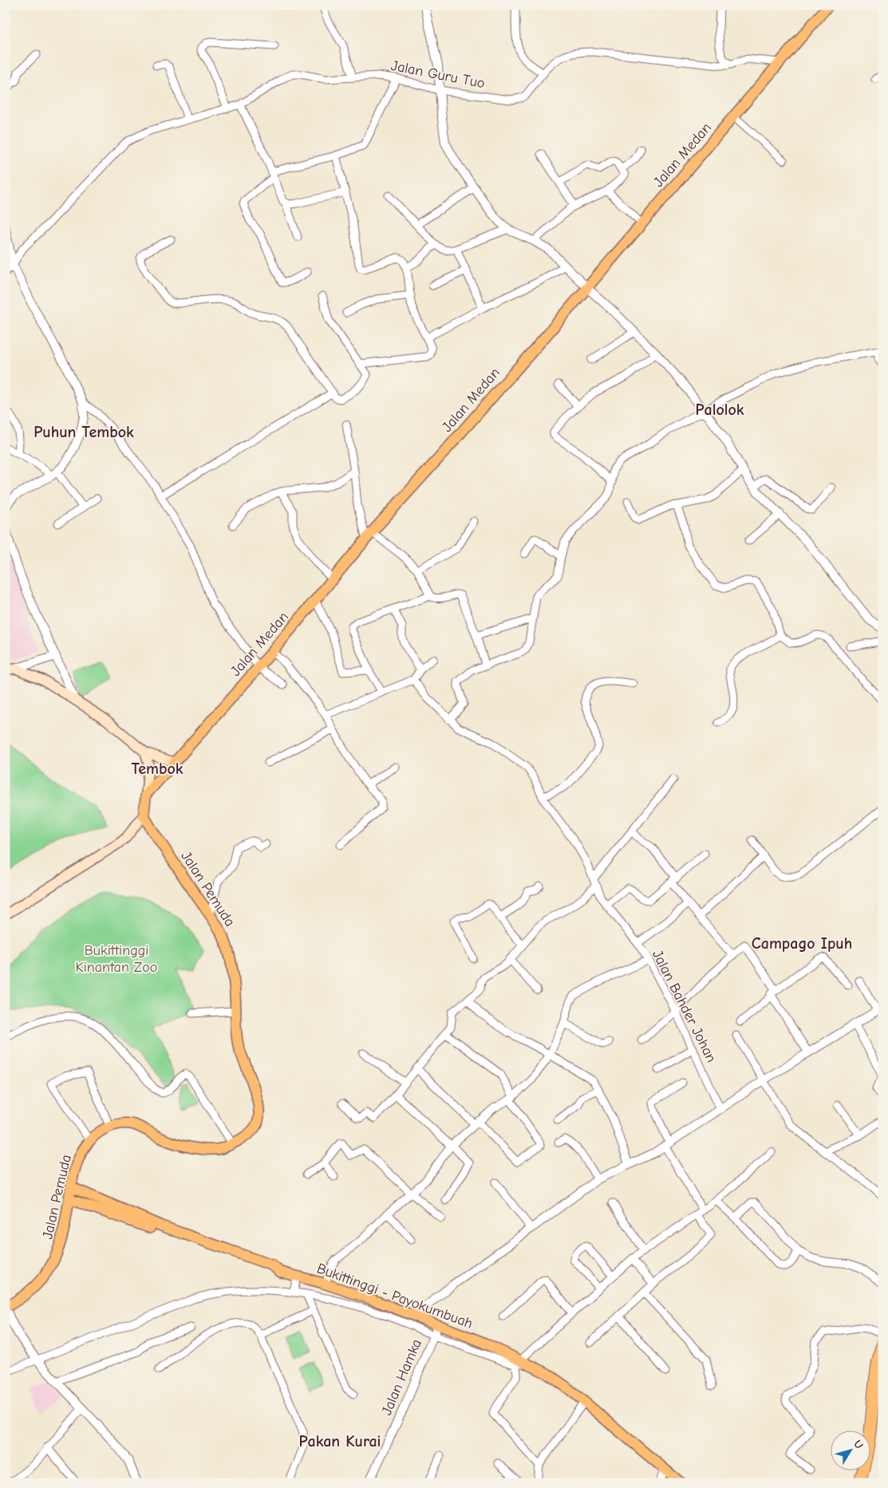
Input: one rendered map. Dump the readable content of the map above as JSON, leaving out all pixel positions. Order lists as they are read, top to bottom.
{
  "streets": {
    "main road": ["Jalan Medan", "Jalan Pemuda", "Bukittinggi - Payokumbuah"],
    "street": ["Jalan Guru Tuo", "Jalan Bahder Johan", "Jalan Hamka"]
  },
  "crossings": [
    ["Jalan Guru Tuo", "Jalan Medan"],
    ["Jalan Pemuda", "Bukittinggi - Payokumbuah"],
    ["Bukittinggi - Payokumbuah", "Jalan Hamka"]
  ],
  "districts": [
    "Palolok",
    "Puhun Tembok",
    "Tembok",
    "Campago Ipuh",
    "Pakan Kurai"
  ],
  "parks": ["Bukittinggi Kinantan Zoo"],
  "north": "top right"
}
